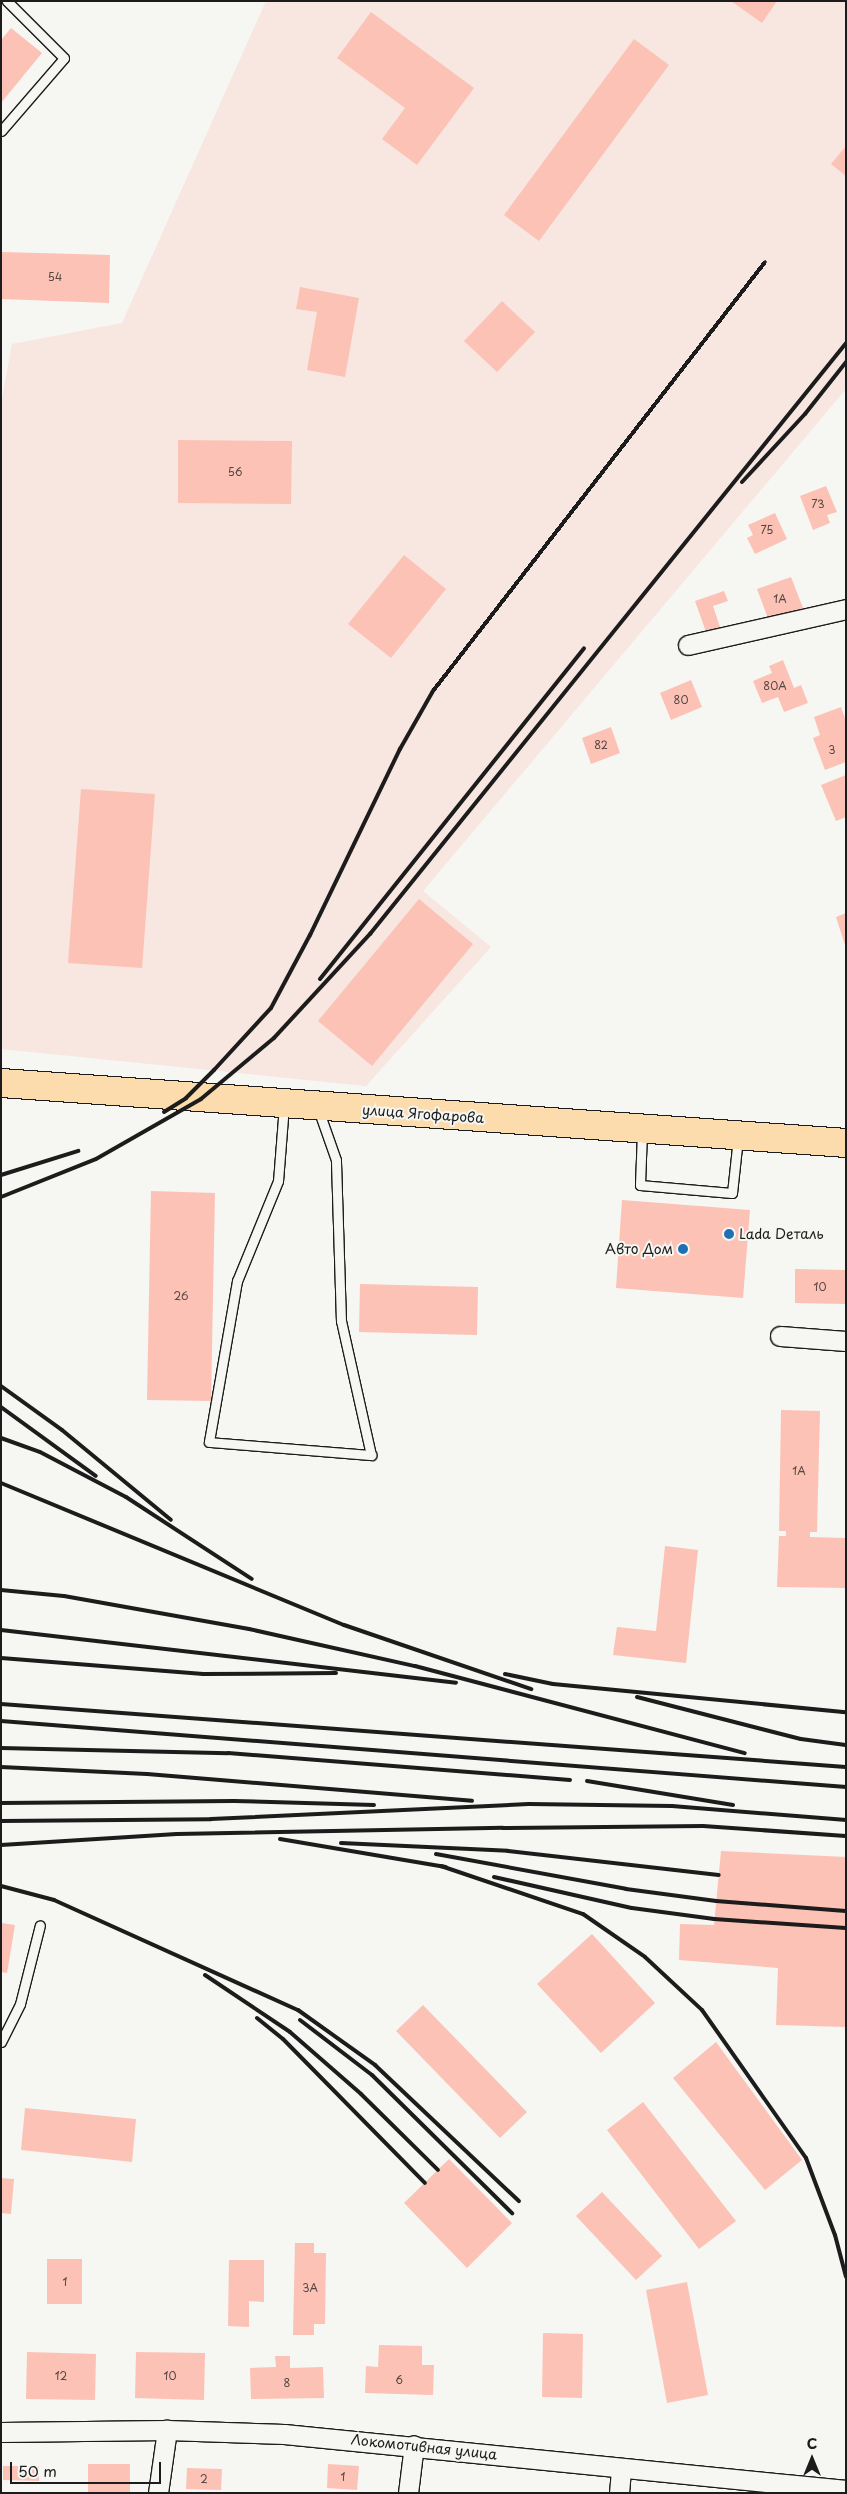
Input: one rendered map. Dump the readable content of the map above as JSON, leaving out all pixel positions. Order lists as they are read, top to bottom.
{
  "streets": {
    "main road": ["улица Ягофарова"],
    "street": ["Локомотивная улица"]
  },
  "places": ["Lada Dеталь", "Авто Дом"],
  "house_numbers": [
    "54",
    "56",
    "73",
    "75",
    "1А",
    "80А",
    "80",
    "82",
    "3",
    "10",
    "26",
    "1А",
    "1",
    "3А",
    "12",
    "10",
    "6",
    "8",
    "1",
    "2"
  ],
  "scale_bar": "50 m",
  "north": "top"
}
